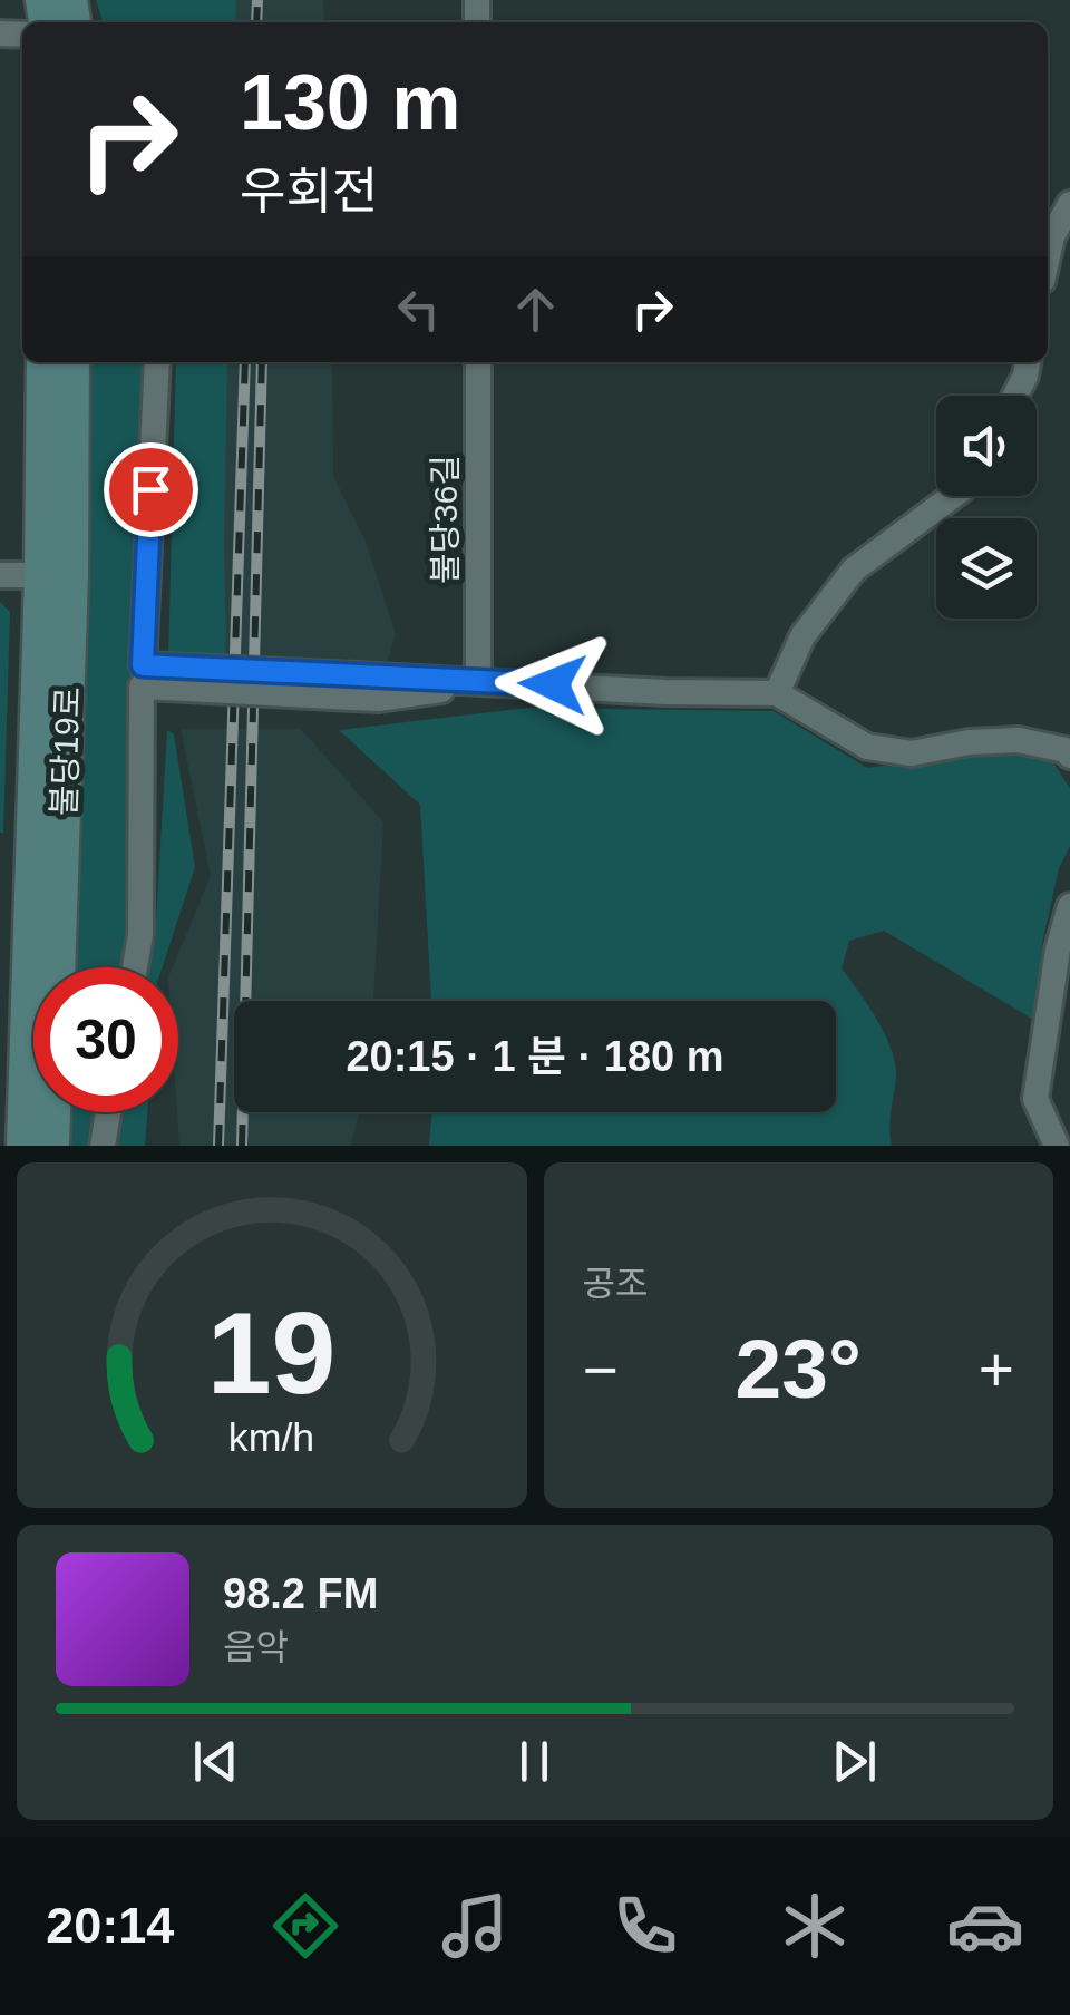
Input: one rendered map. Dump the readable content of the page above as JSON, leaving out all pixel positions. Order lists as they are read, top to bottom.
{
  "streets": {
    "street": ["불당36길", "불당19로"]
  },
  "page": {
    "turn": ["130 m", "우회전"],
    "limit": "30",
    "trip": "20:15 · 1 분 · 180 m",
    "tile": "공조",
    "heat": ["−", "23°", "+"],
    "song": ["98.2 FM", "음악"],
    "tabs": "20:14",
    "gauge": ["19", "km/h"]
  }
}
